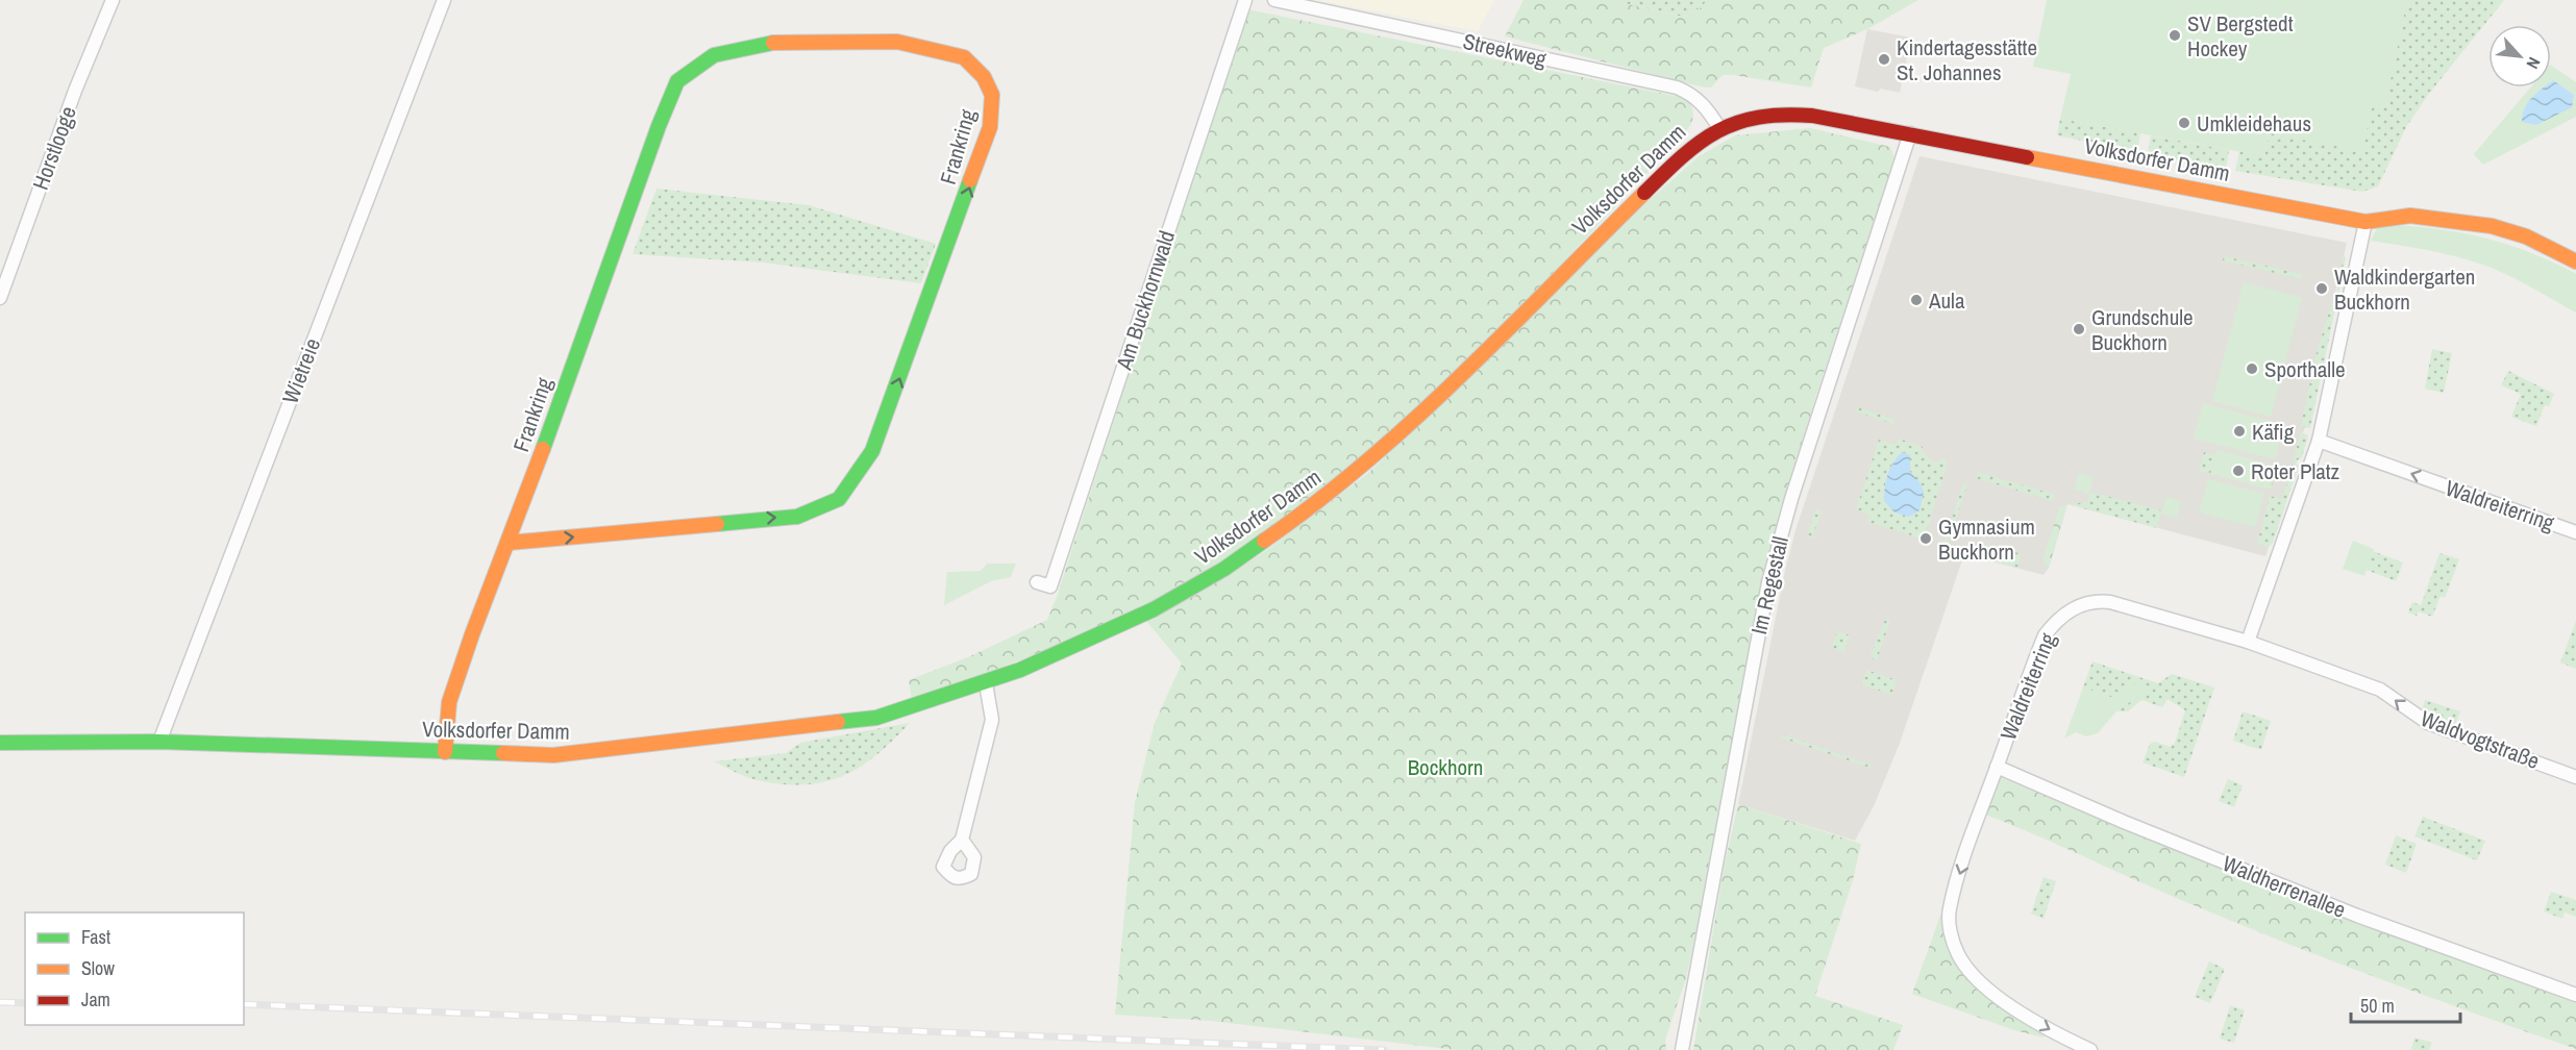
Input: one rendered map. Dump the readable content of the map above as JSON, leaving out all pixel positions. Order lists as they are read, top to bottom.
{
  "streets": {
    "main road": ["Frankring", "Volksdorfer Damm"],
    "street": [
      "Streekweg",
      "Horstlooge",
      "Am Buckhornwald",
      "Wietreie",
      "Waldreiterring",
      "Im Regestall",
      "Waldvogtstraße",
      "Waldherrenallee"
    ]
  },
  "crossings": [
    ["Streekweg", "Volksdorfer Damm"],
    ["Frankring", "Volksdorfer Damm"],
    ["Volksdorfer Damm", "Wietreie"],
    ["Volksdorfer Damm", "Im Regestall"],
    ["Waldreiterring", "Waldvogtstraße"],
    ["Waldreiterring", "Waldherrenallee"]
  ],
  "one_way": ["Waldvogtstraße"],
  "parks": ["Bockhorn"],
  "places": [
    "SV Bergstedt Hockey",
    "Kindertagesstätte St. Johannes",
    "Umkleidehaus",
    "Waldkindergarten Buckhorn",
    "Aula",
    "Grundschule Buckhorn",
    "Sporthalle",
    "Käfig",
    "Roter Platz",
    "Gymnasium Buckhorn"
  ],
  "legend": ["Fast", "Slow", "Jam"],
  "scale_bar": "50 m",
  "north": "bottom right"
}
